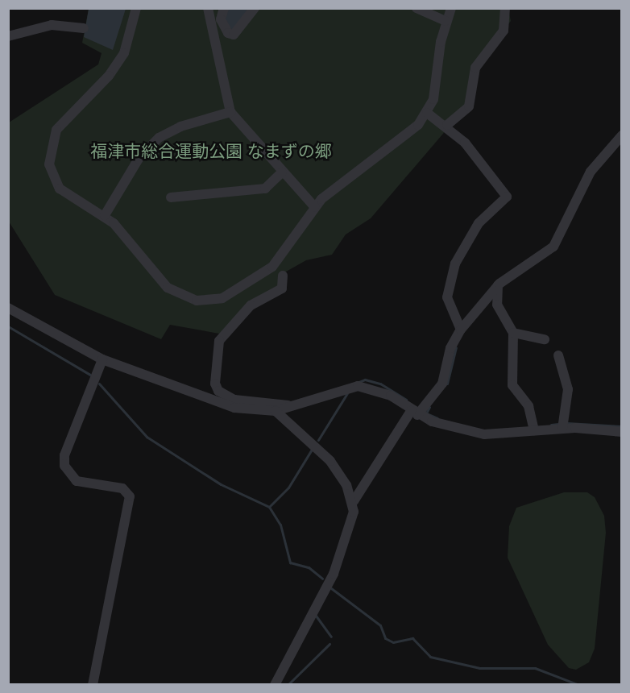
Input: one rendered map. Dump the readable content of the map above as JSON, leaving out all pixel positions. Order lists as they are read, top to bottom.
{
  "parks": ["福津市総合運動公園 なまずの郷"]
}
